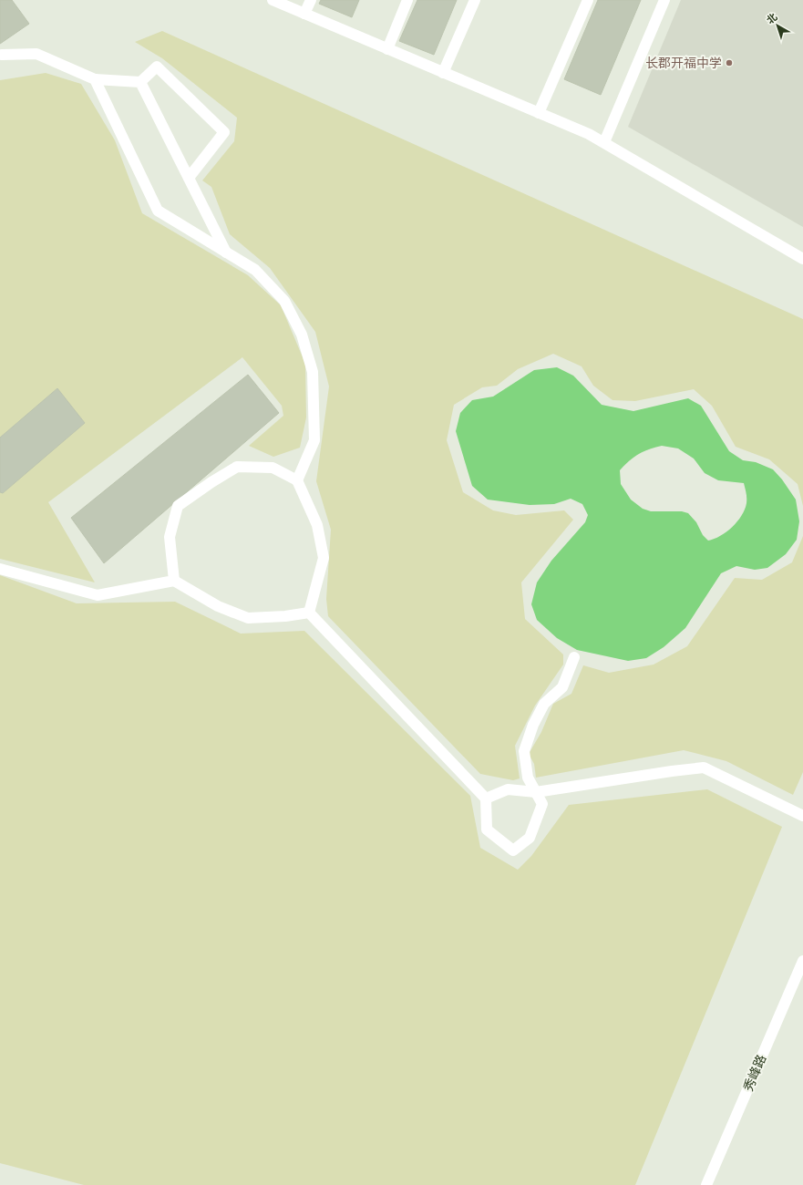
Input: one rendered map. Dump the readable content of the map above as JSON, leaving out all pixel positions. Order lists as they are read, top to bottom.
{
  "streets": {
    "street": ["秀峰路"]
  },
  "places": ["长郡开福中学"],
  "north": "top left"
}
